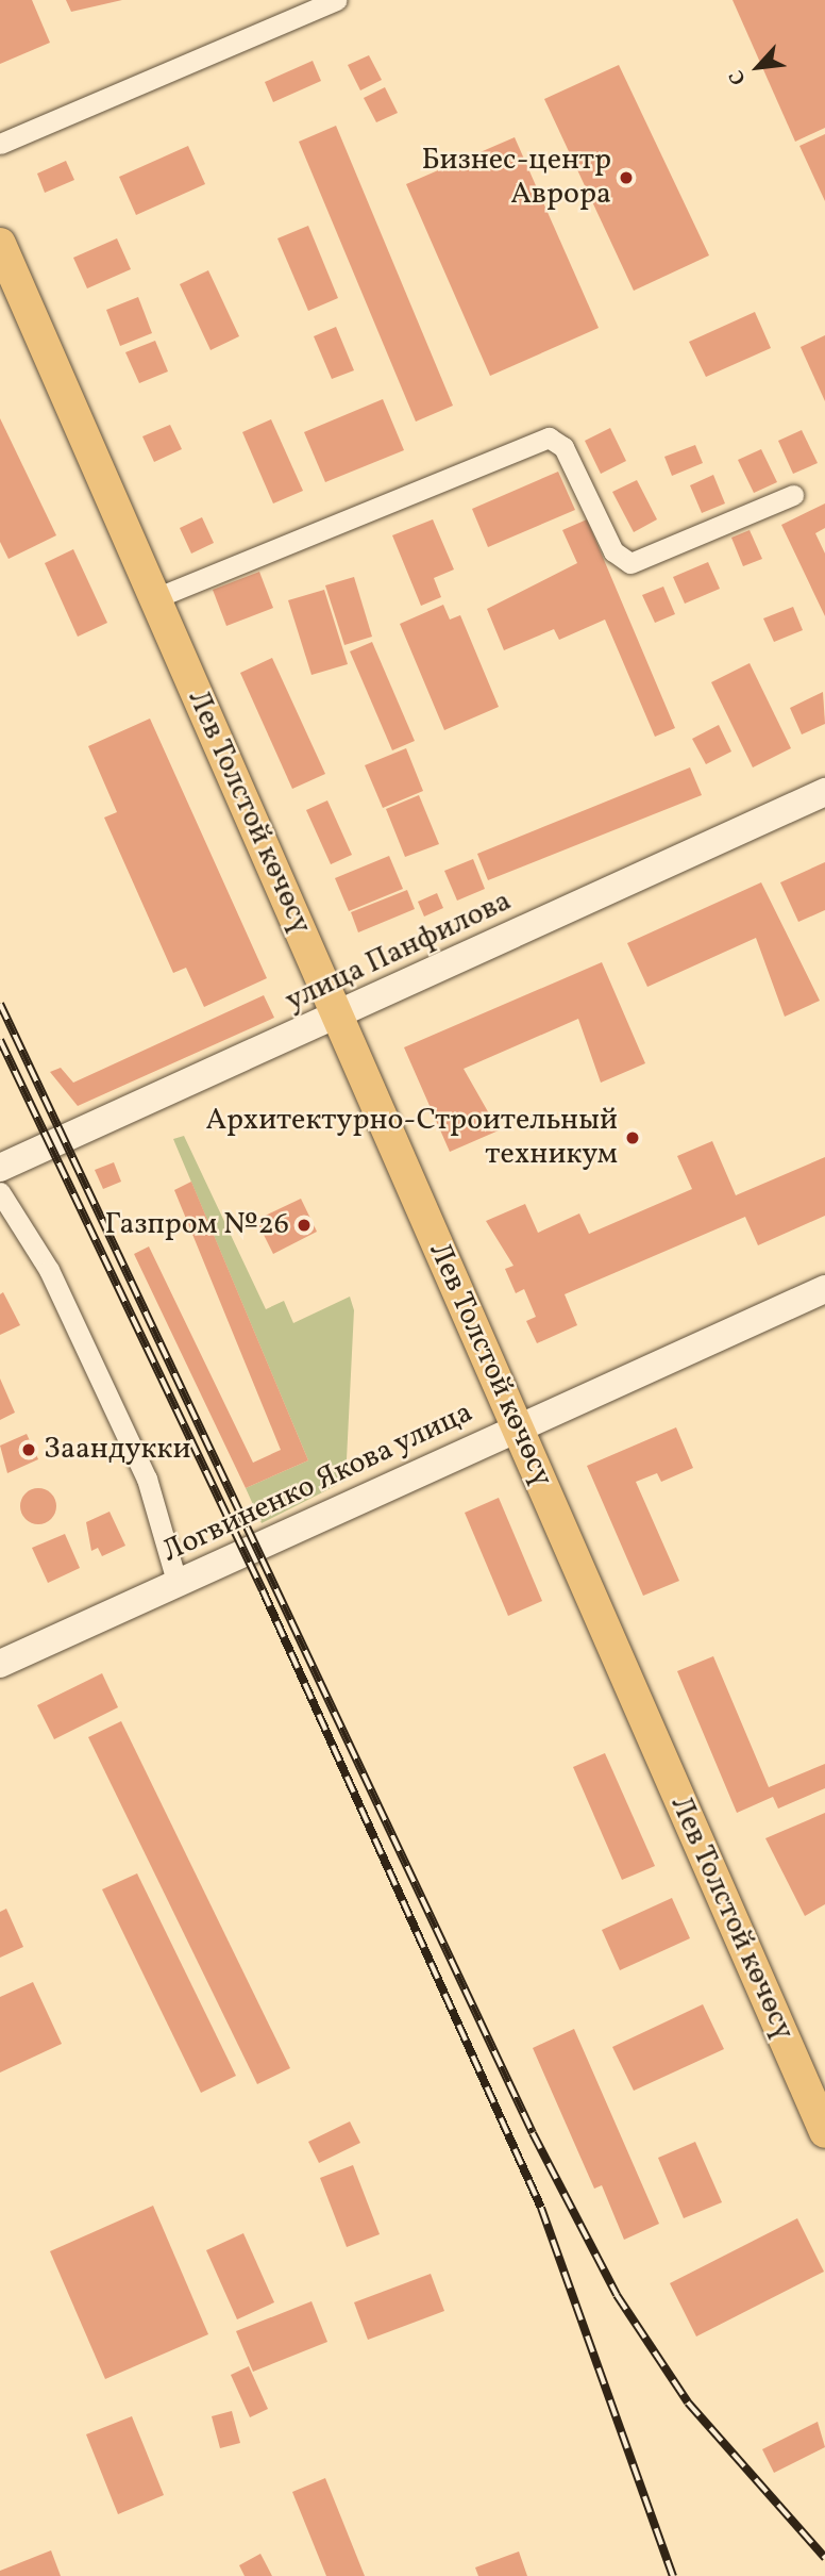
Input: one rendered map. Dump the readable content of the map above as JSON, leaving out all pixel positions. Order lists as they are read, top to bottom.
{
  "streets": {
    "main road": ["Лев Толстой көчөсү"],
    "street": ["улица Панфилова", "Логвиненко Якова улица"]
  },
  "crossings": [
    ["Лев Толстой көчөсү", "улица Панфилова"],
    ["Лев Толстой көчөсү", "Логвиненко Якова улица"]
  ],
  "places": [
    "Бизнес-центр Аврора",
    "Архитектурно-Строительный техникум",
    "Газпром №26",
    "Заандукки"
  ],
  "north": "bottom left"
}
